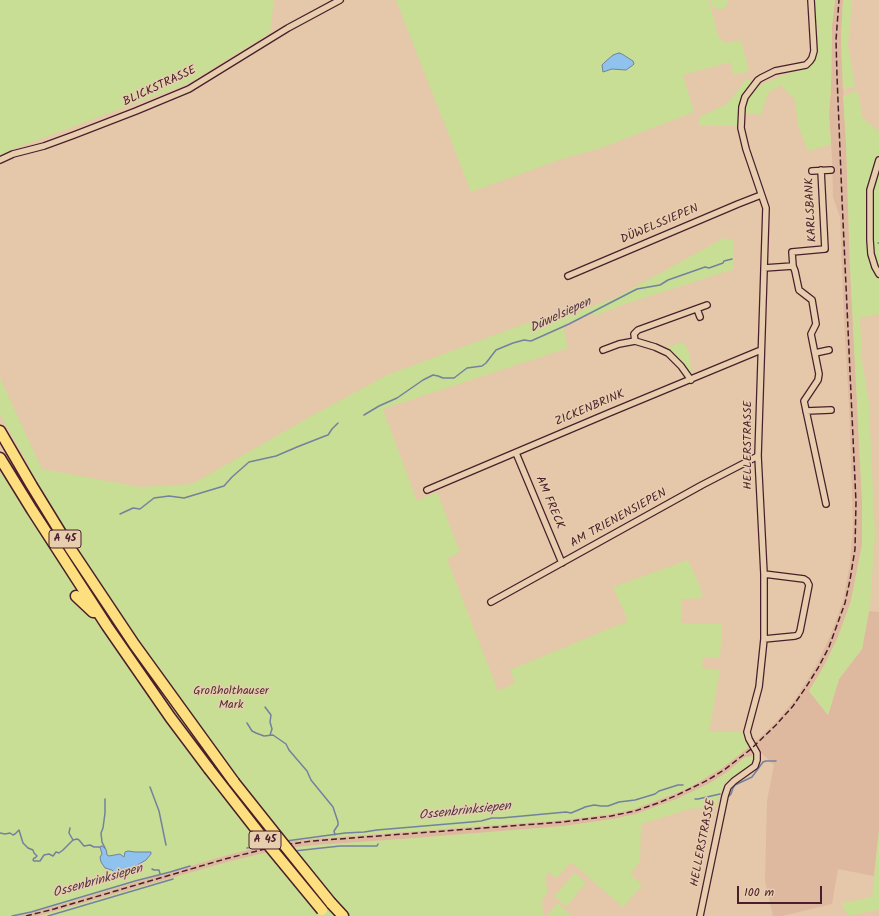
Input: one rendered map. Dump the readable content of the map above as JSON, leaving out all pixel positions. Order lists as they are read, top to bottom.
{
  "streets": {
    "highway": ["A 45"],
    "street": [
      "BLICKSTRASSE",
      "KARLSBANK",
      "DÜWELSSIEPEN",
      "ZICKENBRINK",
      "HELLERSTRASSE",
      "AM FRECK",
      "AM TRIENENSIEPEN"
    ]
  },
  "crossings": [
    ["DÜWELSSIEPEN", "HELLERSTRASSE"],
    ["ZICKENBRINK", "HELLERSTRASSE"],
    ["ZICKENBRINK", "AM FRECK"],
    ["HELLERSTRASSE", "AM TRIENENSIEPEN"],
    ["AM FRECK", "AM TRIENENSIEPEN"]
  ],
  "water": ["Düwelsiepen", "Ossenbrinksiepen"],
  "parks": ["Großholthauser Mark"],
  "scale_bar": "100 m"
}
